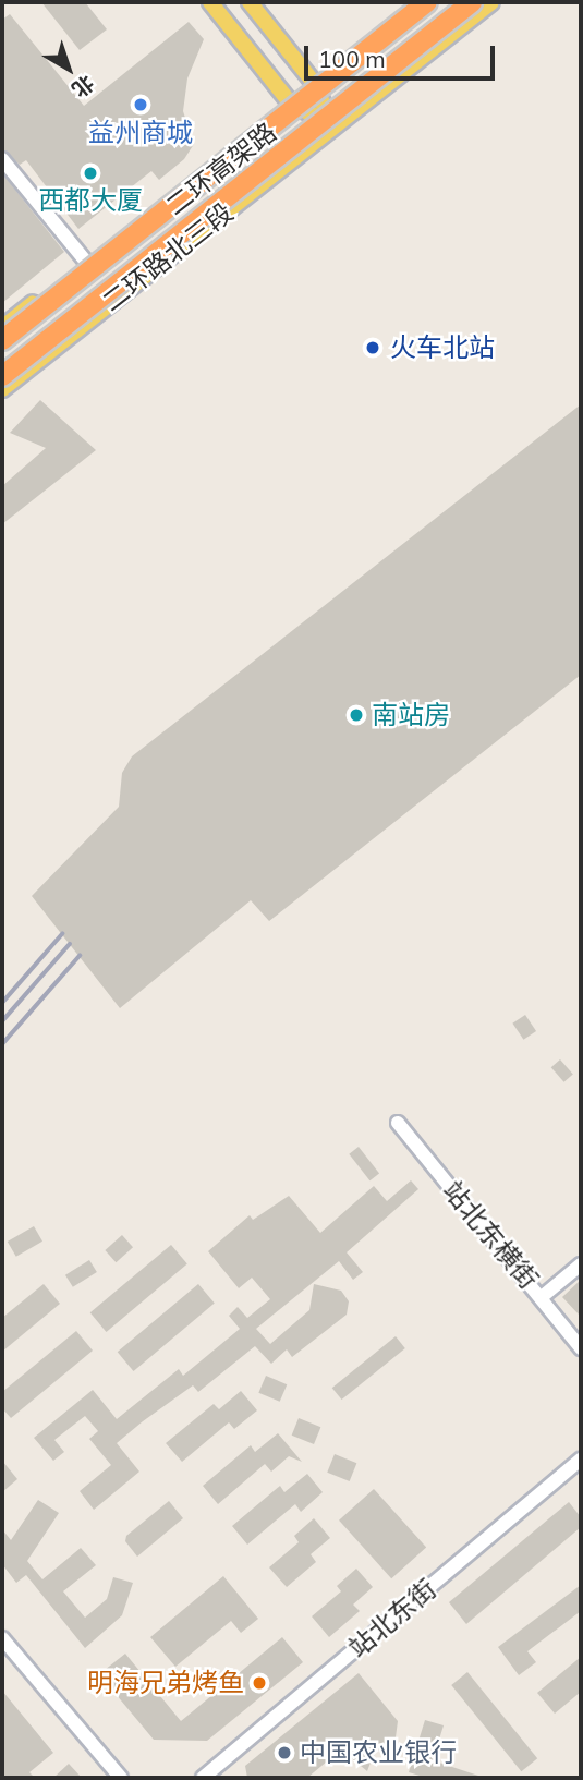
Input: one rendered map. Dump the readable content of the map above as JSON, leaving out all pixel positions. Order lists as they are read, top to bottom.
{
  "streets": {
    "highway": ["二环高架路"],
    "main road": ["二环路北三段"],
    "street": ["站北东横街", "站北东街"]
  },
  "places": [
    "益州商城",
    "西都大厦",
    "火车北站",
    "南站房",
    "明海兄弟烤鱼",
    "中国农业银行"
  ],
  "scale_bar": "100 m",
  "north": "bottom right"
}
